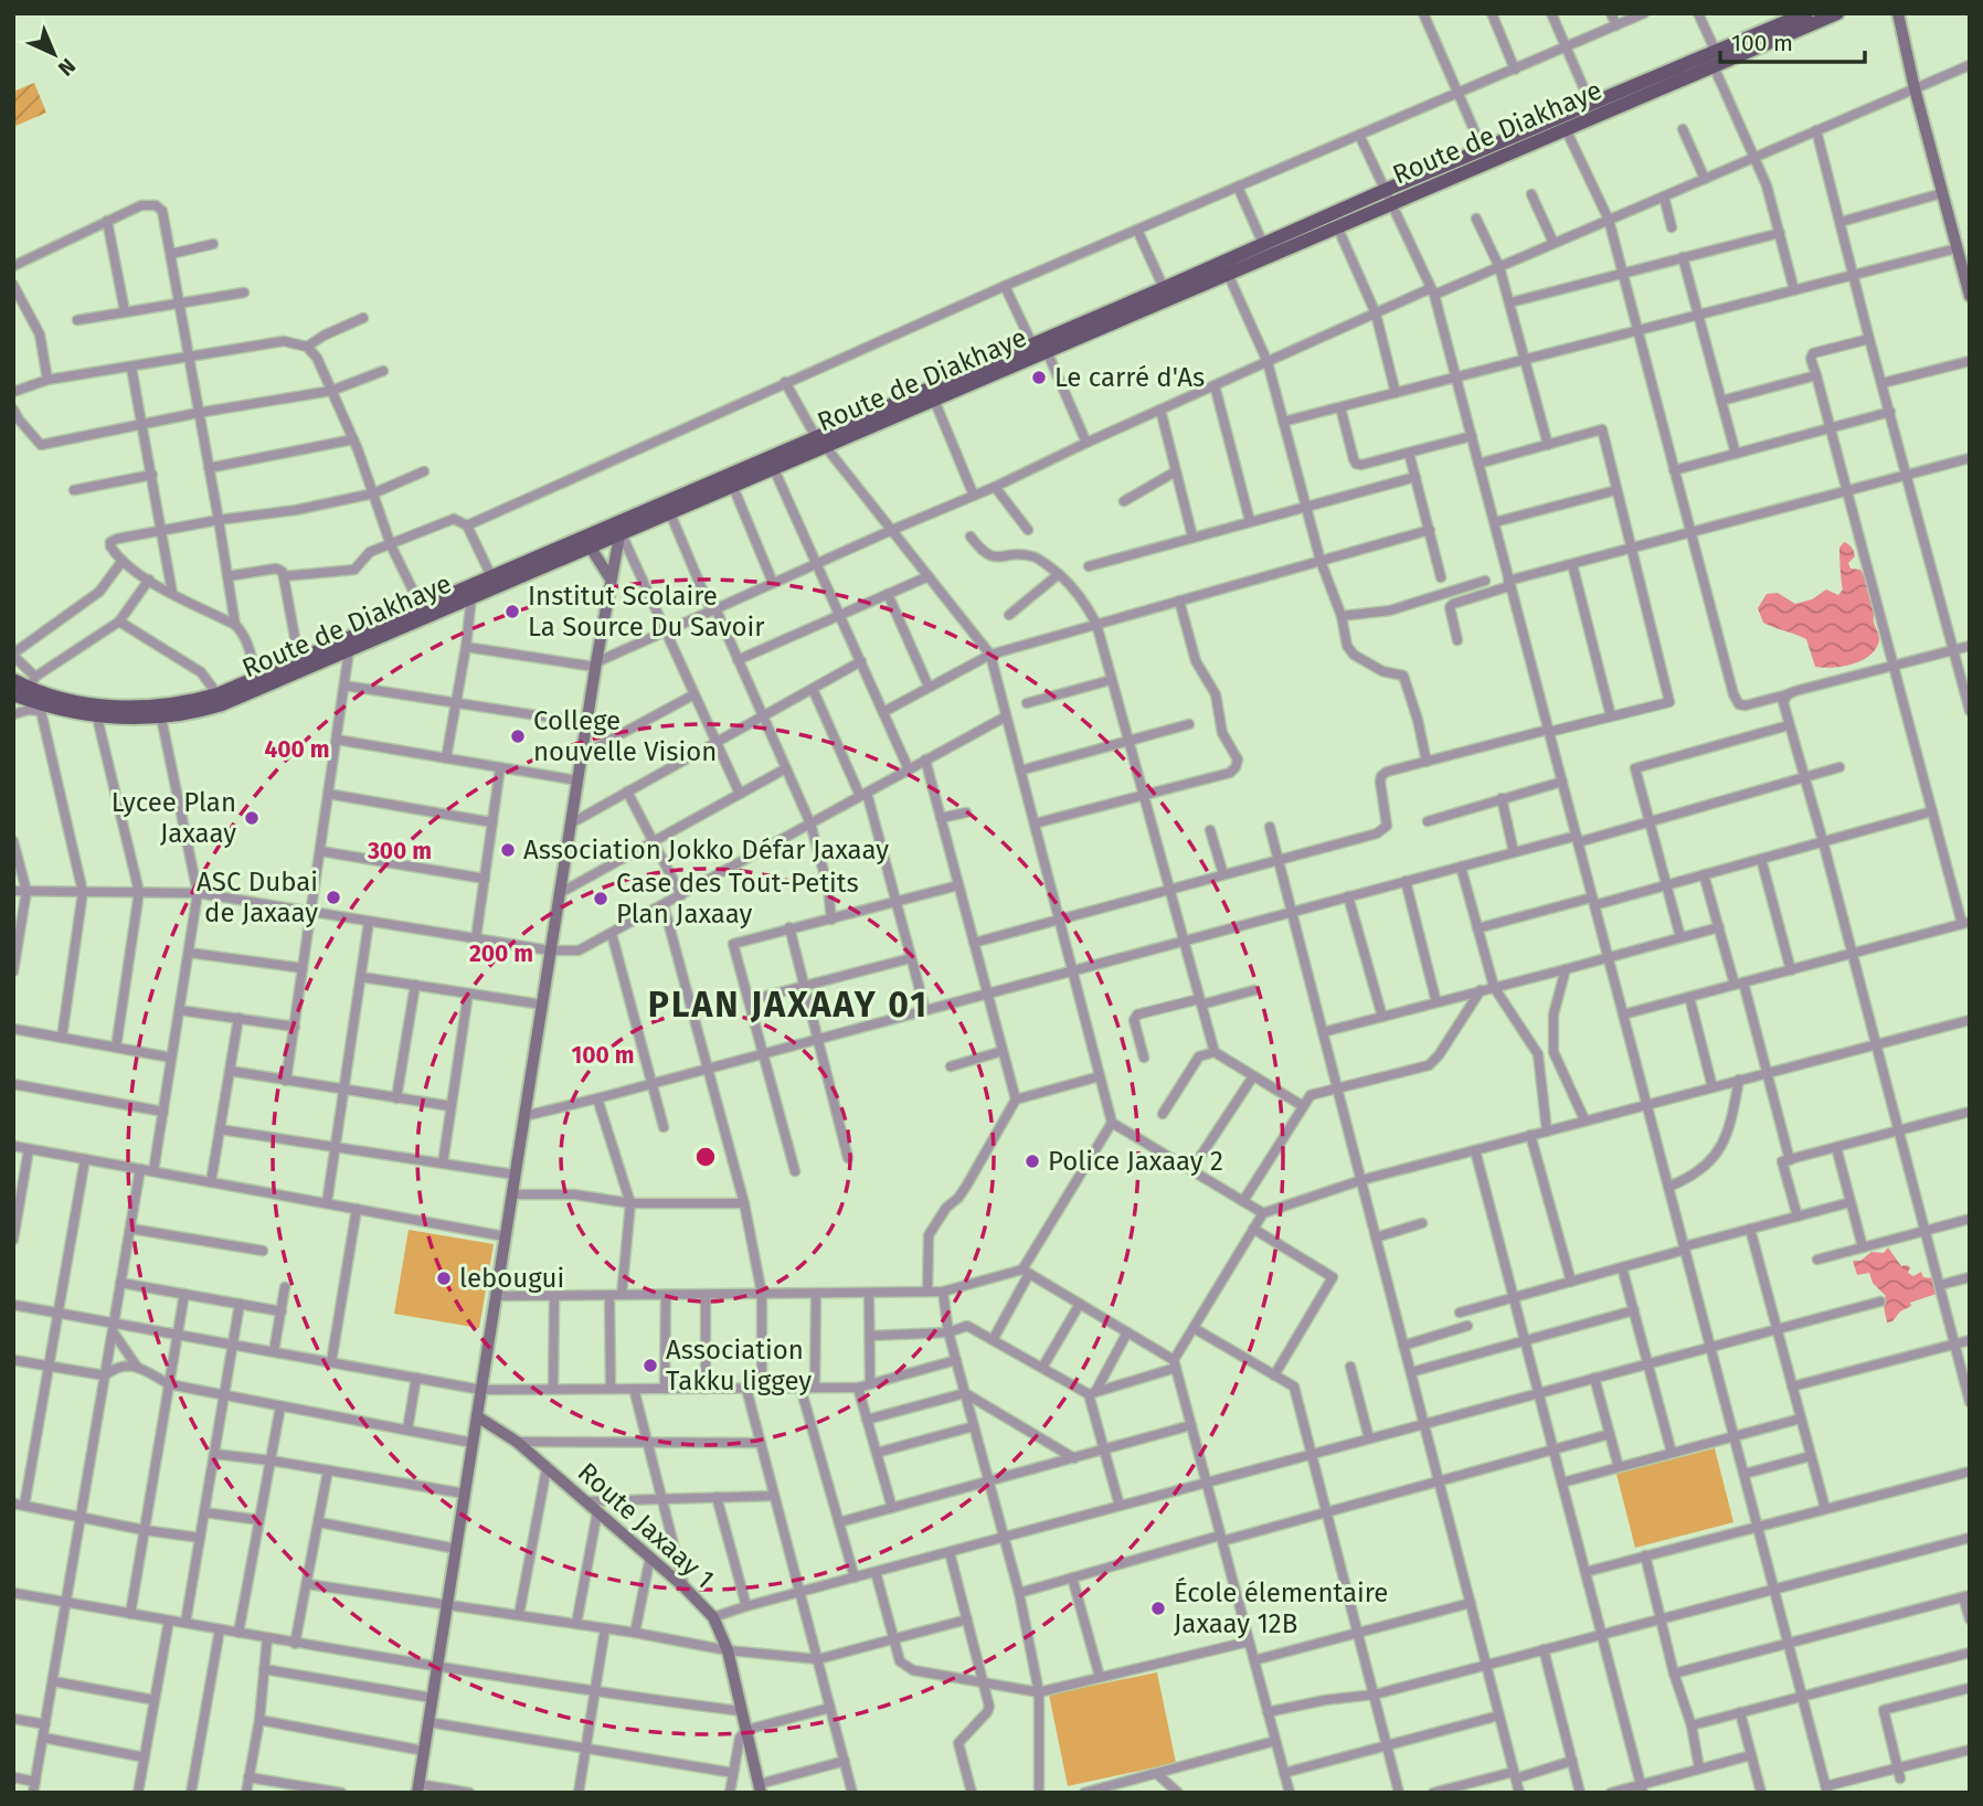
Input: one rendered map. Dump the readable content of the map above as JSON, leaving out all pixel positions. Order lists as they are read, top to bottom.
{
  "streets": {
    "main road": ["Route de Diakhaye"],
    "street": ["Route Jaxaay 1"]
  },
  "districts": ["PLAN JAXAAY 01"],
  "places": [
    "Le carré d'As",
    "Institut Scolaire La Source Du Savoir",
    "College nouvelle Vision",
    "Lycee Plan Jaxaay",
    "Association Jokko Défar Jaxaay",
    "ASC Dubai de Jaxaay",
    "Case des Tout-Petits Plan Jaxaay",
    "Police Jaxaay 2",
    "lebougui",
    "Association Takku liggey",
    "École élementaire Jaxaay 12B"
  ],
  "scale_bar": "100 m",
  "north": "bottom right",
  "rings": [
    "400 m",
    "300 m",
    "200 m",
    "100 m"
  ]
}
